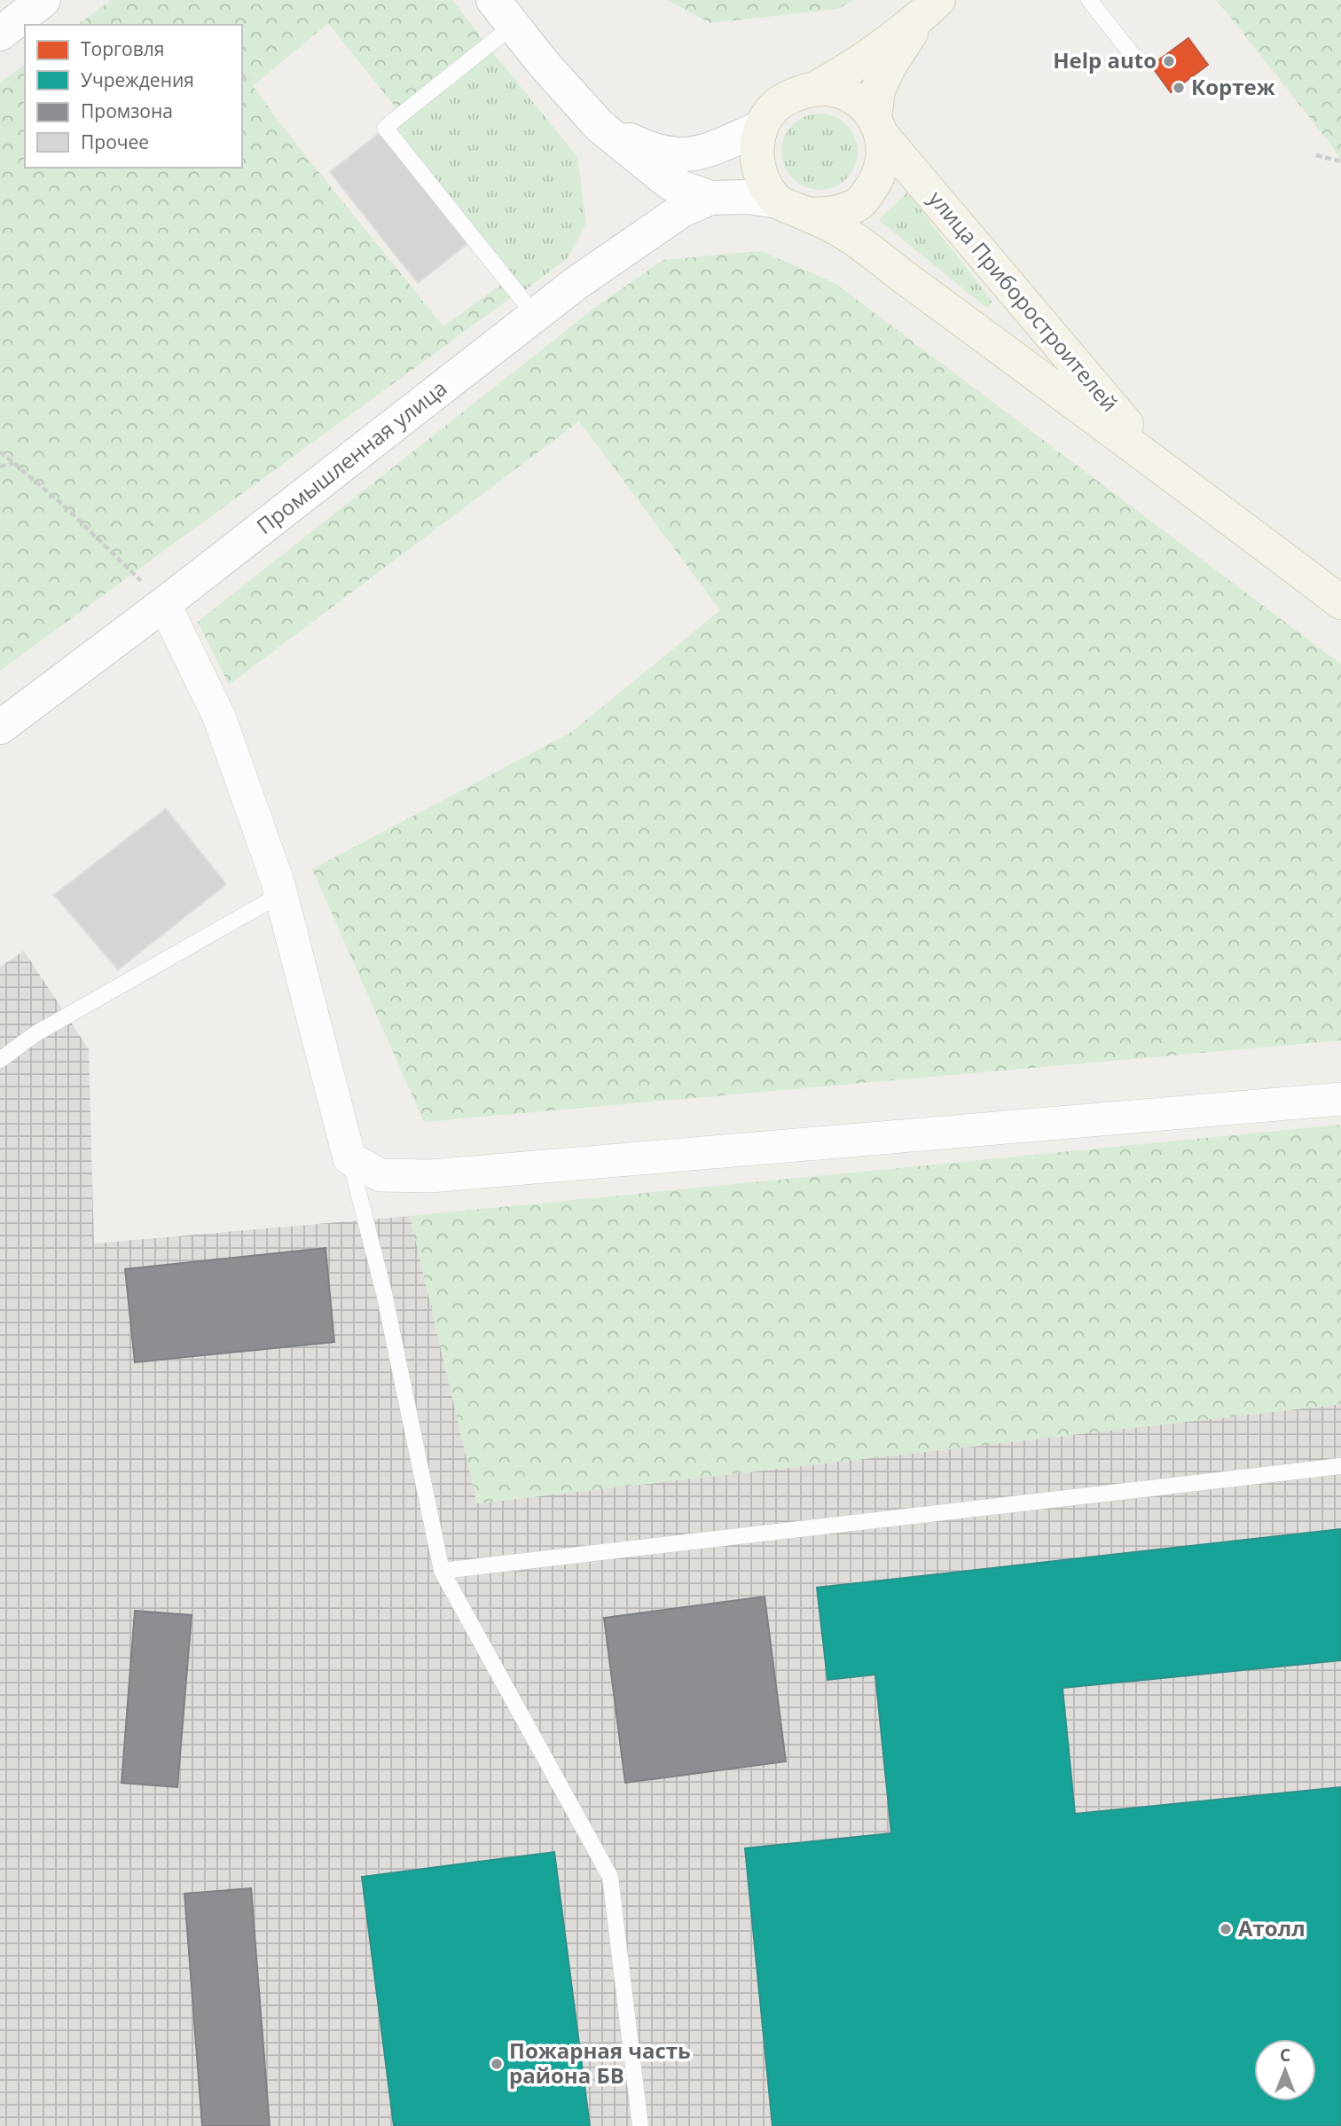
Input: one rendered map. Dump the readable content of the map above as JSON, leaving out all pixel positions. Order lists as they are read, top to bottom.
{
  "streets": {
    "main road": ["улица Приборостроителей"],
    "street": ["Промышленная улица"]
  },
  "places": [
    "Help auto",
    "Кортеж",
    "Атолл",
    "Пожарная часть района БВ"
  ],
  "legend": [
    "Торговля",
    "Учреждения",
    "Промзона",
    "Прочее"
  ],
  "north": "top"
}
